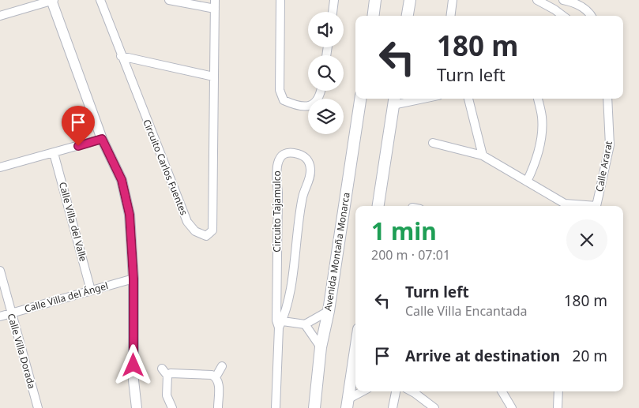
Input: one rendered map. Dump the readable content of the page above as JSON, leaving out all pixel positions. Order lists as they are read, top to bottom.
{
  "streets": {
    "main road": ["Avenida Montaña Monarca"],
    "street": [
      "Calle Ararat",
      "Circuito Carlos Fuentes",
      "Circuito Tajamulco",
      "Calle Villa del Valle",
      "Calle Villa del Ángel",
      "Calle Villa Dorada"
    ]
  },
  "crossings": [
    ["Calle Villa del Valle", "Calle Villa del Ángel"],
    ["Calle Villa del Ángel", "Calle Villa Dorada"]
  ],
  "page": {
    "turn": ["180 m", "Turn left"],
    "heading": ["1 min", "200 m · 07:01"],
    "list": [
      {
        "name": "Turn left",
        "note": "Calle Villa Encantada",
        "value": "180 m"
      },
      {
        "name": "Arrive at destination",
        "value": "20 m"
      }
    ]
  }
}
